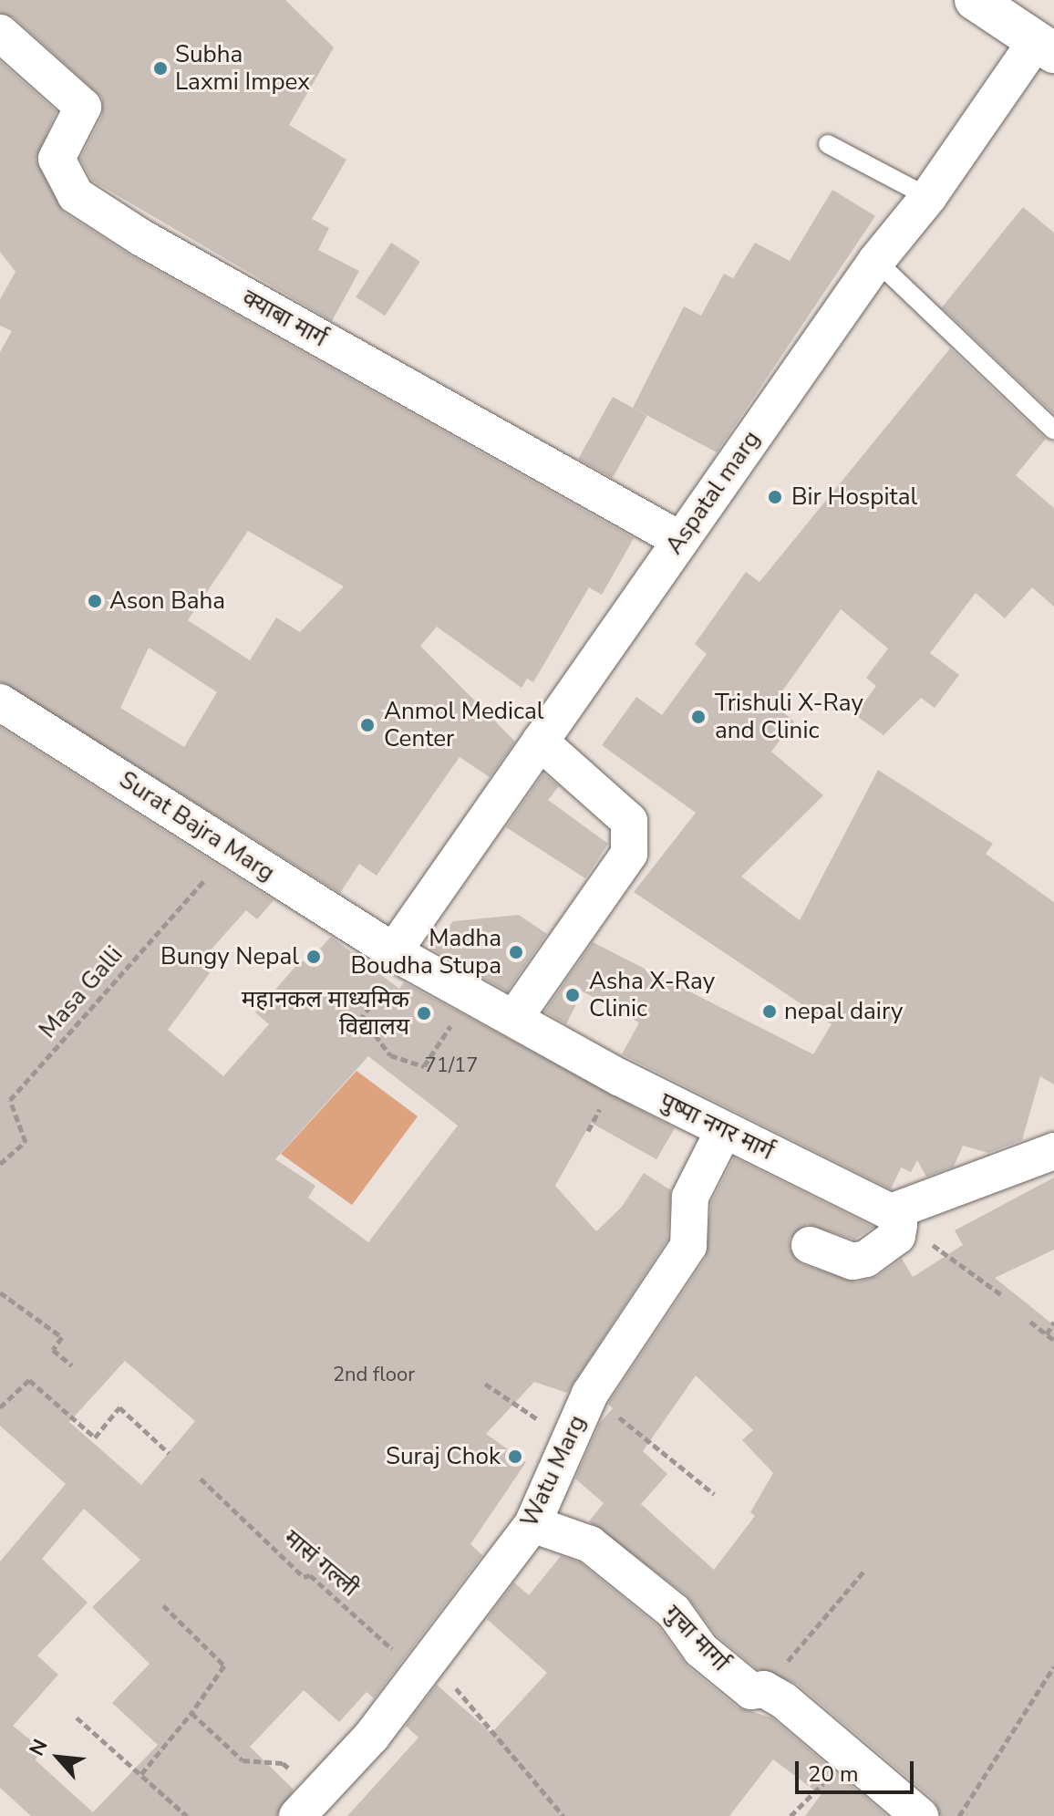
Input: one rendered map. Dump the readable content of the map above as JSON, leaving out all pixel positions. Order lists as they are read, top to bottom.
{
  "streets": {
    "street": [
      "क्याबा मार्ग",
      "Aspatal marg",
      "Surat Bajra Marg",
      "पुष्पा नगर मार्ग",
      "Watu Marg",
      "गुचा मार्गा"
    ],
    "path": ["Masa Galli", "मासं गल्ली"]
  },
  "crossings": [
    ["क्याबा मार्ग", "Aspatal marg"],
    ["Aspatal marg", "Surat Bajra Marg"],
    ["Aspatal marg", "पुष्पा नगर मार्ग"],
    ["Surat Bajra Marg", "Masa Galli"],
    ["Surat Bajra Marg", "पुष्पा नगर मार्ग"],
    ["पुष्पा नगर मार्ग", "Watu Marg"],
    ["Watu Marg", "मासं गल्ली"],
    ["Watu Marg", "गुचा मार्गा"]
  ],
  "places": [
    "Subha Laxmi Impex",
    "Bir Hospital",
    "Ason Baha",
    "Trishuli X-Ray and Clinic",
    "Anmol Medical Center",
    "Madha Boudha Stupa",
    "Bungy Nepal",
    "Asha X-Ray Clinic",
    "nepal dairy",
    "महानकल माध्यमिक विद्यालय",
    "Suraj Chok"
  ],
  "house_numbers": ["71/17", "2nd floor"],
  "scale_bar": "20 m",
  "north": "top left"
}
